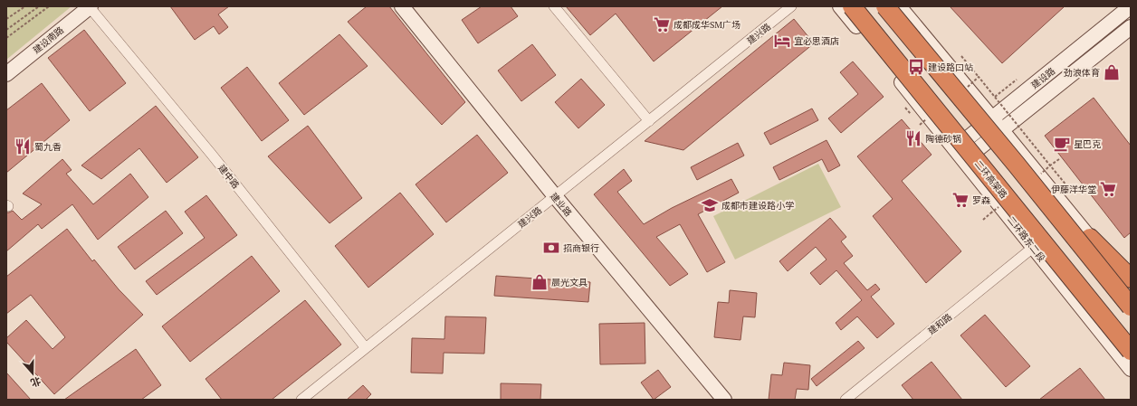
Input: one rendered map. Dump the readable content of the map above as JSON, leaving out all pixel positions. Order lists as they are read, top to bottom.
{
  "streets": {
    "highway": ["二环高架路"],
    "street": [
      "建兴路",
      "建设南路",
      "建设路",
      "建中路",
      "建业路",
      "二环路东二段",
      "建和路"
    ]
  },
  "crossings": [
    ["建兴路", "建中路"],
    ["建兴路", "建业路"],
    ["建设南路", "建中路"],
    ["建设路", "二环路东二段"],
    ["二环路东二段", "建和路"]
  ],
  "places": {
    "supermarket": ["成都成华SM广场", "伊藤洋华堂", "罗森"],
    "hotel": ["宜必思酒店"],
    "bus stop": ["建设路口站"],
    "shop": ["劲浪体育", "晨光文具"],
    "restaurant": ["陶德砂锅", "蜀九香"],
    "cafe": ["星巴克"],
    "school or university": ["成都市建设路小学"],
    "bank": ["招商银行"]
  },
  "north": "bottom"
}
